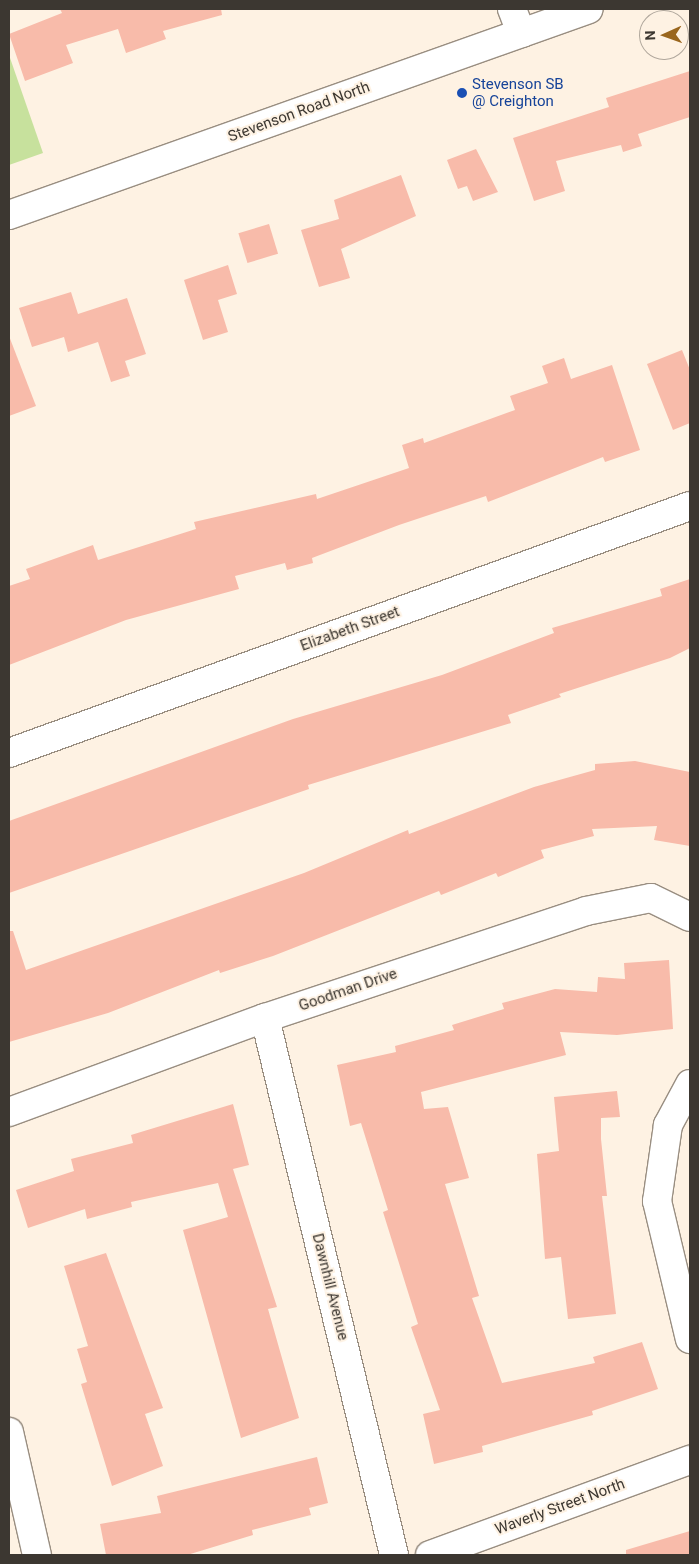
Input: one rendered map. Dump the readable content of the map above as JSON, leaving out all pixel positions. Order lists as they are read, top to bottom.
{
  "streets": {
    "street": [
      "Stevenson Road North",
      "Elizabeth Street",
      "Goodman Drive",
      "Dawnhill Avenue",
      "Waverly Street North"
    ]
  },
  "crossings": [
    ["Goodman Drive", "Dawnhill Avenue"]
  ],
  "places": ["Stevenson SB @ Creighton"],
  "north": "left"
}
